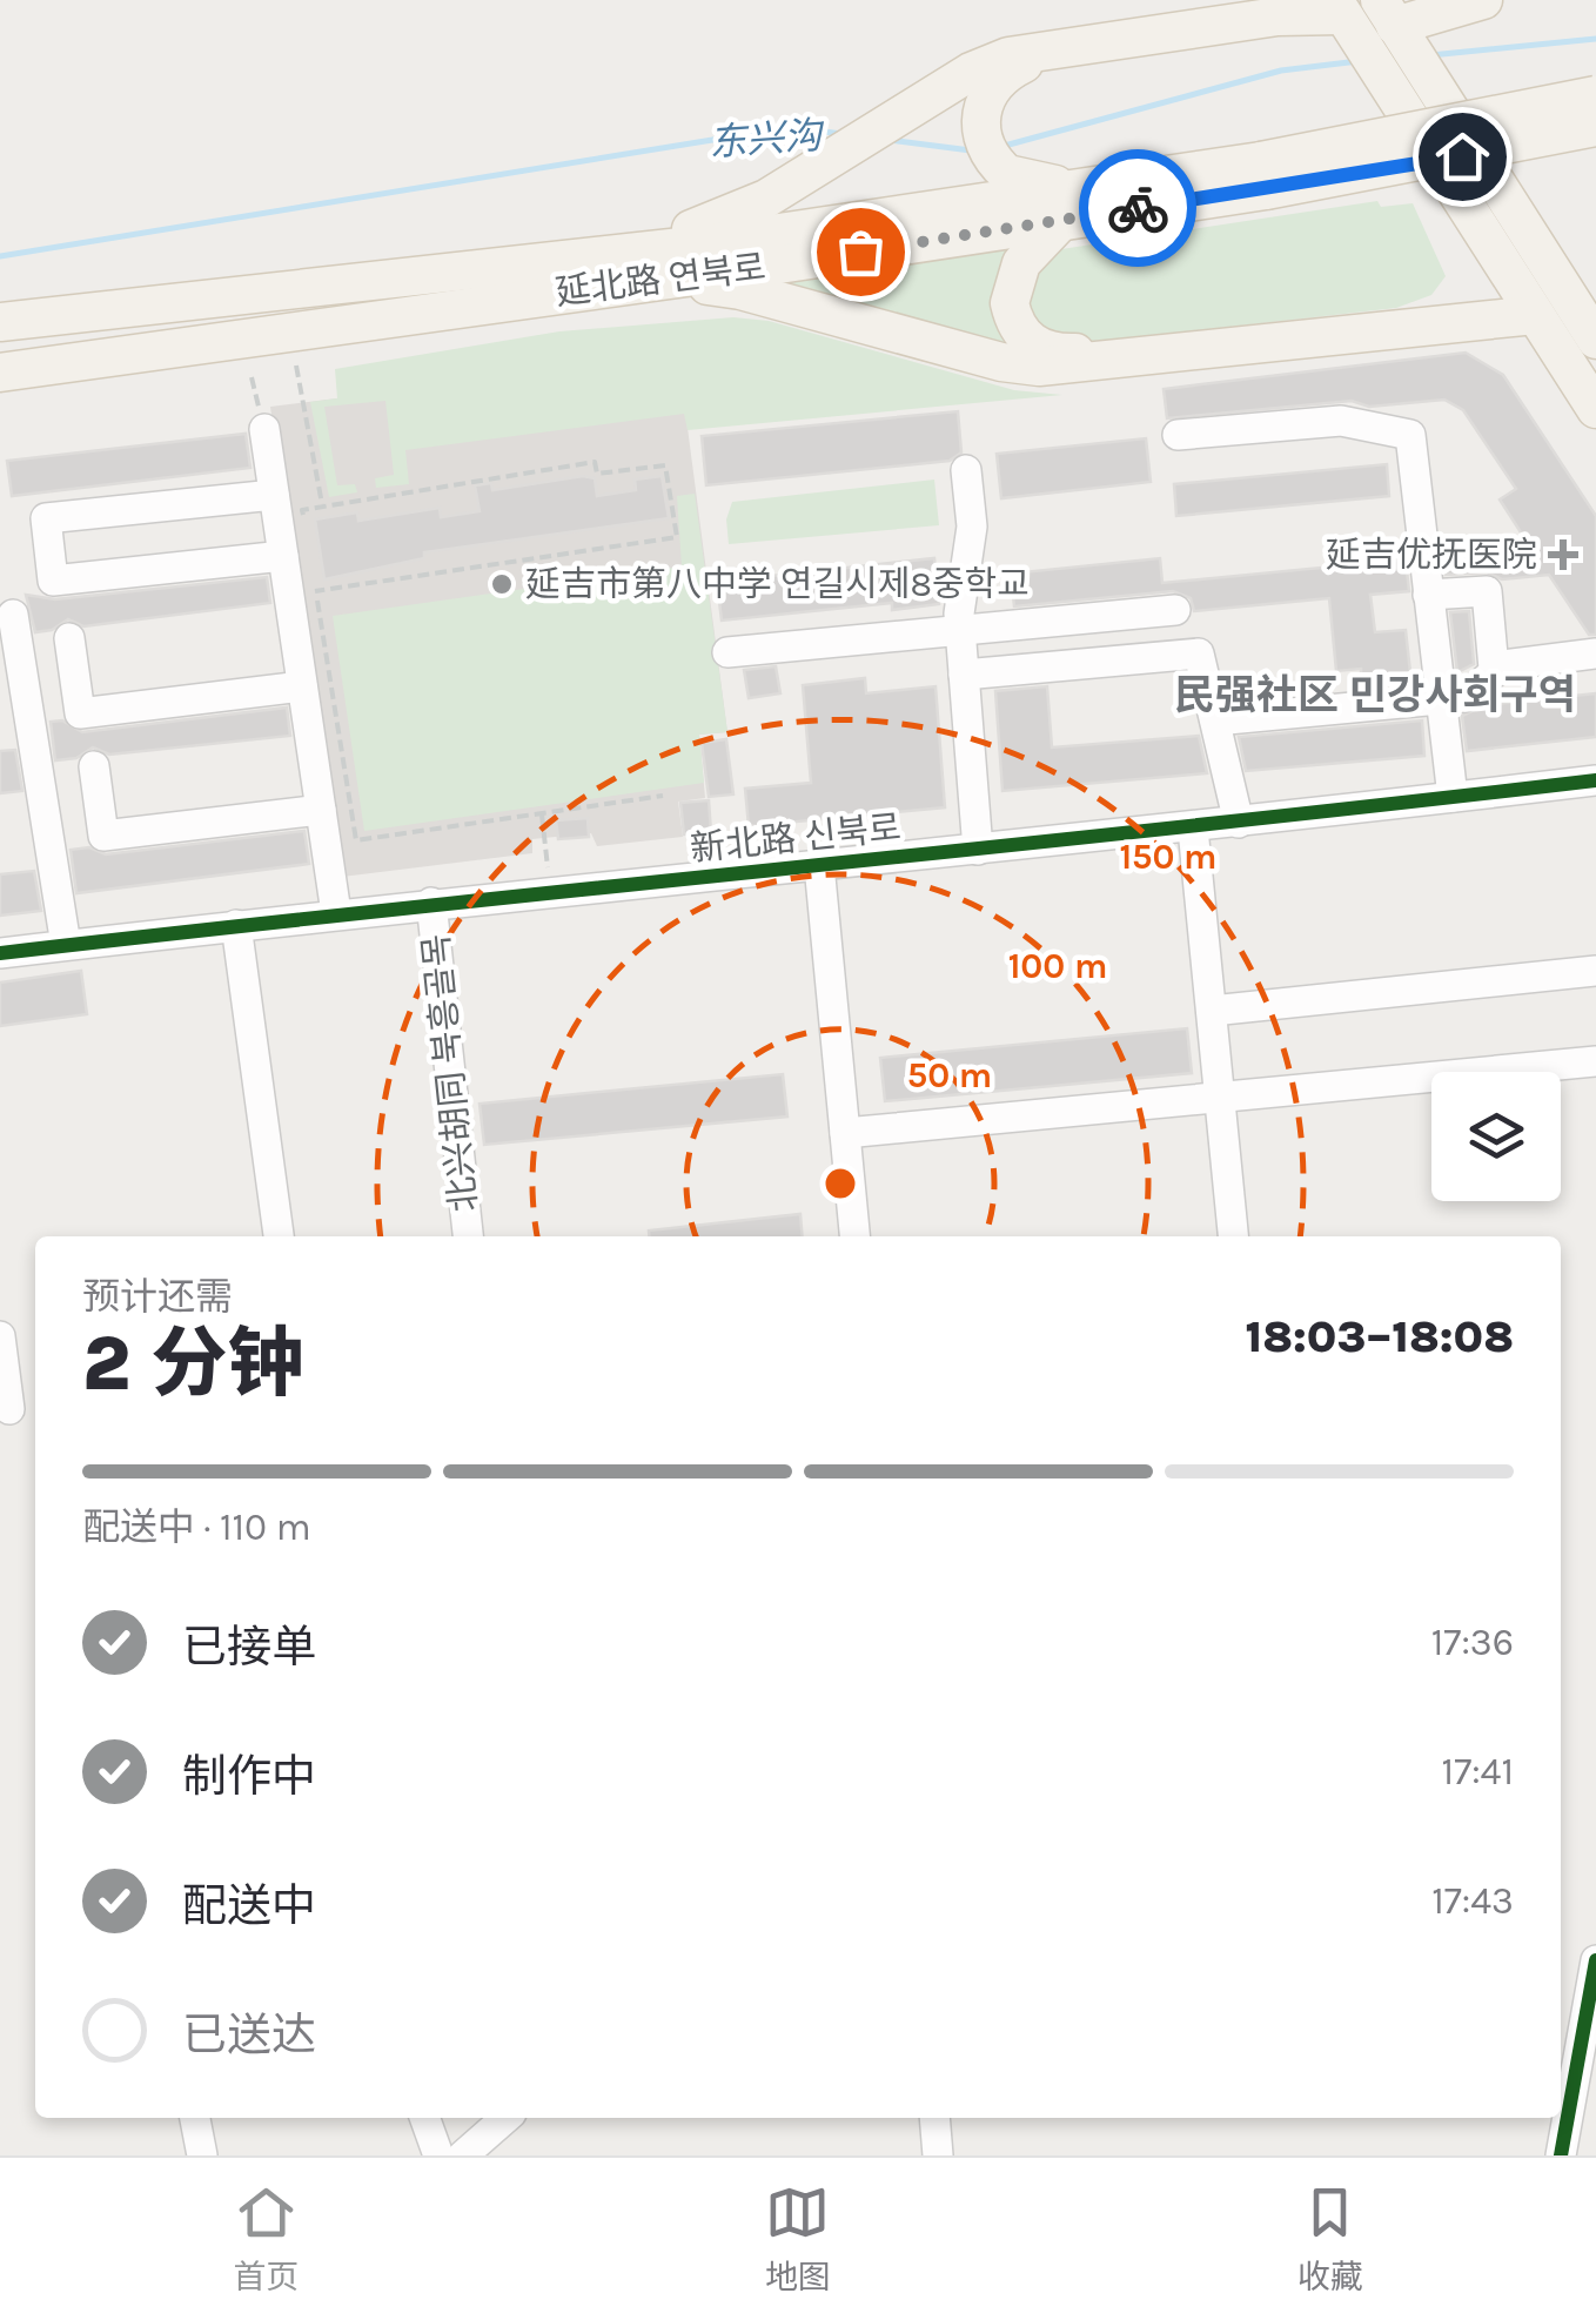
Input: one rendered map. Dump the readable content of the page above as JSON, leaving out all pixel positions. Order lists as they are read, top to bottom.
{
  "streets": {
    "main road": ["延北路 연북로"],
    "street": ["新北路 신북로", "北兴胡同 북흥골목"]
  },
  "crossings": [
    ["新北路 신북로", "北兴胡同 북흥골목"]
  ],
  "districts": ["民强社区 민강사회구역"],
  "water": ["东兴沟"],
  "places": {
    "health": ["延吉优抚医院"],
    "other": ["延吉市第八中学 연길시제8중학교"]
  },
  "page": {
    "heading": ["2 分钟", "预计还需", "18:03–18:08"],
    "bar": "配送中 · 110 m",
    "list": [
      ["已接单", "17:36"],
      ["制作中", "17:41"],
      ["配送中", "17:43"],
      "已送达"
    ],
    "tabs": ["首页", "地图", "收藏"]
  },
  "rings": ["150 m", "100 m", "50 m"]
}
